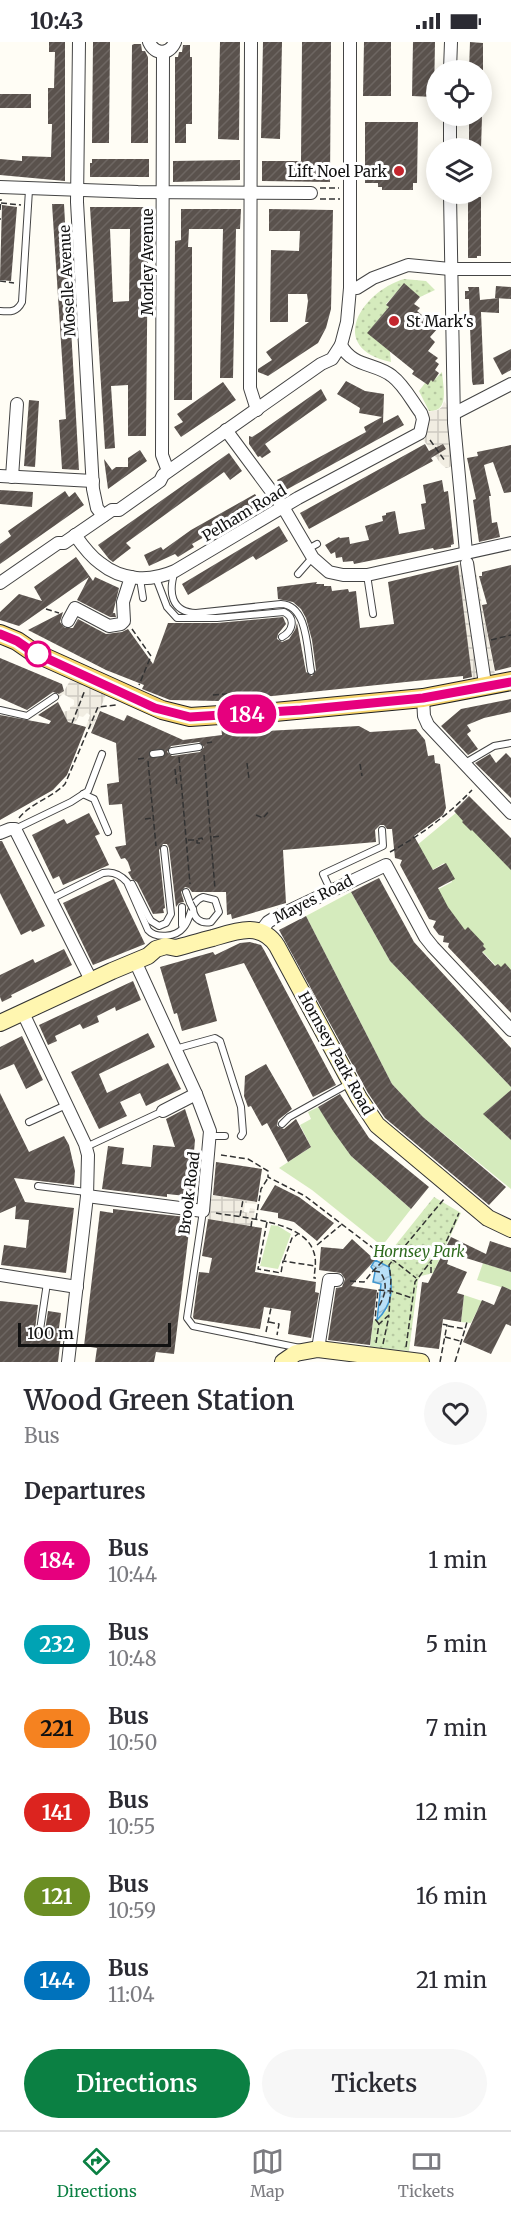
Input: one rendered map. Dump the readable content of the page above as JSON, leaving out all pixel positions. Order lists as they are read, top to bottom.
{
  "streets": {
    "main road": ["Mayes Road", "Hornsey Park Road"],
    "street": [
      "Morley Avenue",
      "Moselle Avenue",
      "Pelham Road",
      "Brook Road"
    ]
  },
  "crossings": [
    ["Mayes Road", "Hornsey Park Road"],
    ["Mayes Road", "Brook Road"]
  ],
  "parks": ["Hornsey Park"],
  "places": ["Lift Noel Park", "St Mark's"],
  "lines": ["bus line 184"],
  "scale_bar": "100 m",
  "page": {
    "status": "10:43",
    "on_map": "184",
    "scale": "100 m",
    "heading": [
      ["Wood Green Station", "Bus"],
      "Departures"
    ],
    "list": [
      {
        "mark": "184",
        "name": "Bus",
        "note": "10:44",
        "value": "1 min"
      },
      {
        "mark": "232",
        "name": "Bus",
        "note": "10:48",
        "value": "5 min"
      },
      {
        "mark": "221",
        "name": "Bus",
        "note": "10:50",
        "value": "7 min"
      },
      {
        "mark": "141",
        "name": "Bus",
        "note": "10:55",
        "value": "12 min"
      },
      {
        "mark": "121",
        "name": "Bus",
        "note": "10:59",
        "value": "16 min"
      },
      {
        "mark": "144",
        "name": "Bus",
        "note": "11:04",
        "value": "21 min"
      }
    ],
    "buttons": ["Directions", "Tickets"],
    "tabs": ["Directions", "Map", "Tickets"]
  }
}
